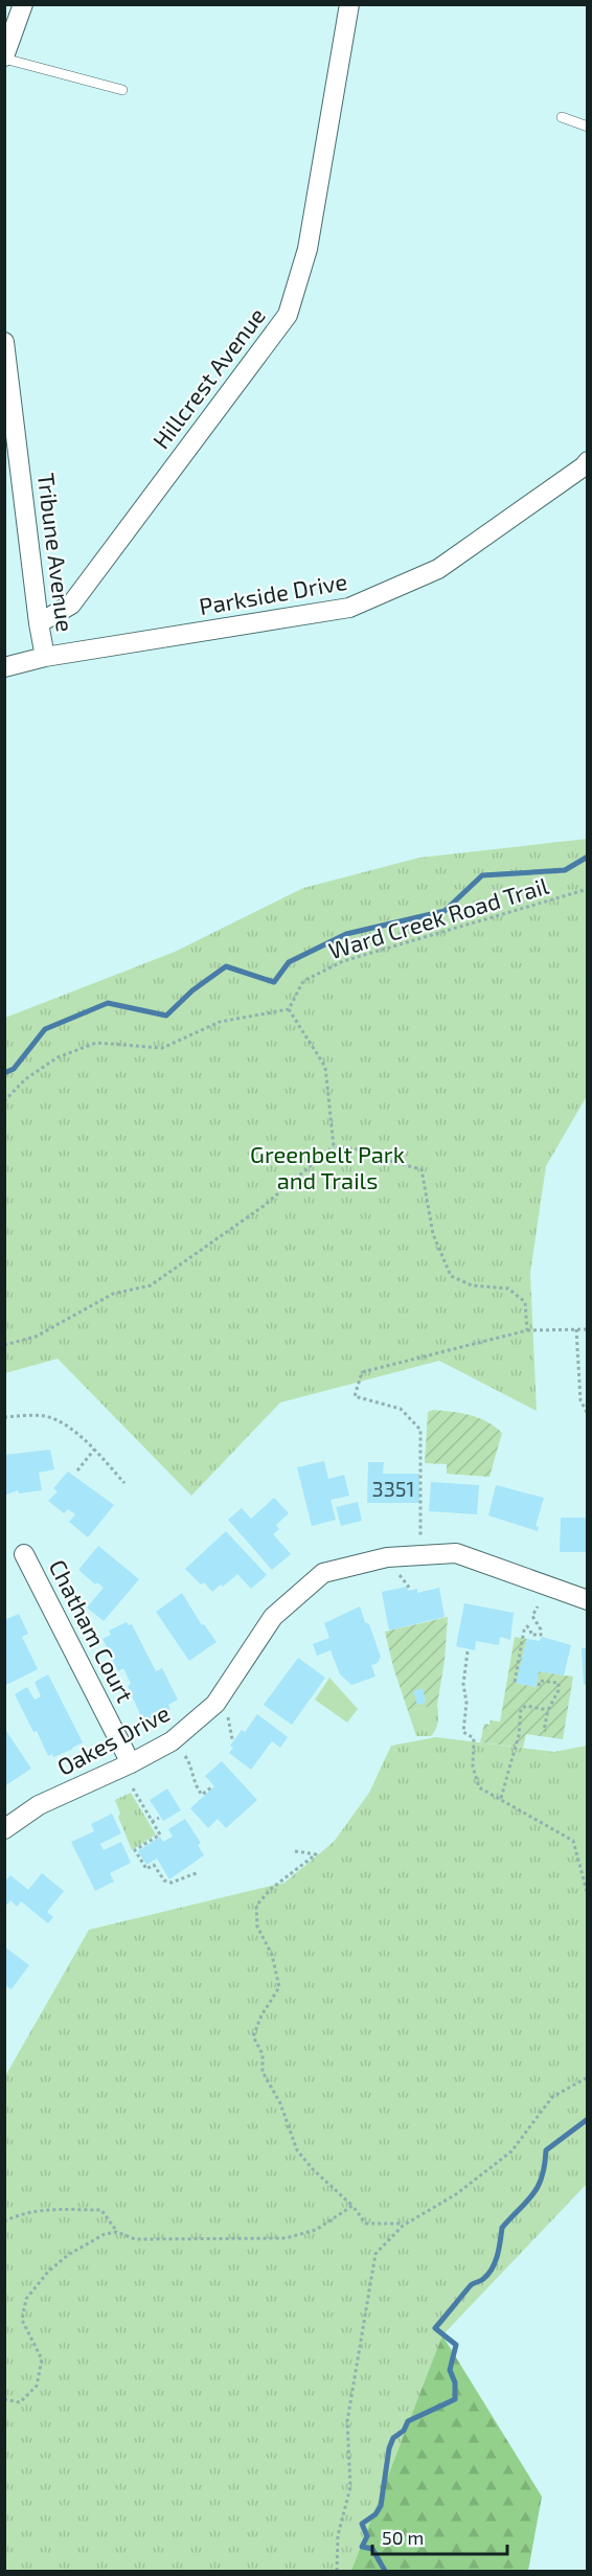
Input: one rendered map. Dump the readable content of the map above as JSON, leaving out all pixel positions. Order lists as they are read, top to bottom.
{
  "streets": {
    "street": [
      "Hillcrest Avenue",
      "Tribune Avenue",
      "Parkside Drive",
      "Chatham Court",
      "Oakes Drive"
    ],
    "path": ["Ward Creek Road Trail"]
  },
  "crossings": [
    ["Hillcrest Avenue", "Tribune Avenue"],
    ["Tribune Avenue", "Parkside Drive"],
    ["Chatham Court", "Oakes Drive"]
  ],
  "parks": ["Greenbelt Park and Trails"],
  "house_numbers": ["3351"],
  "scale_bar": "50 m"
}
